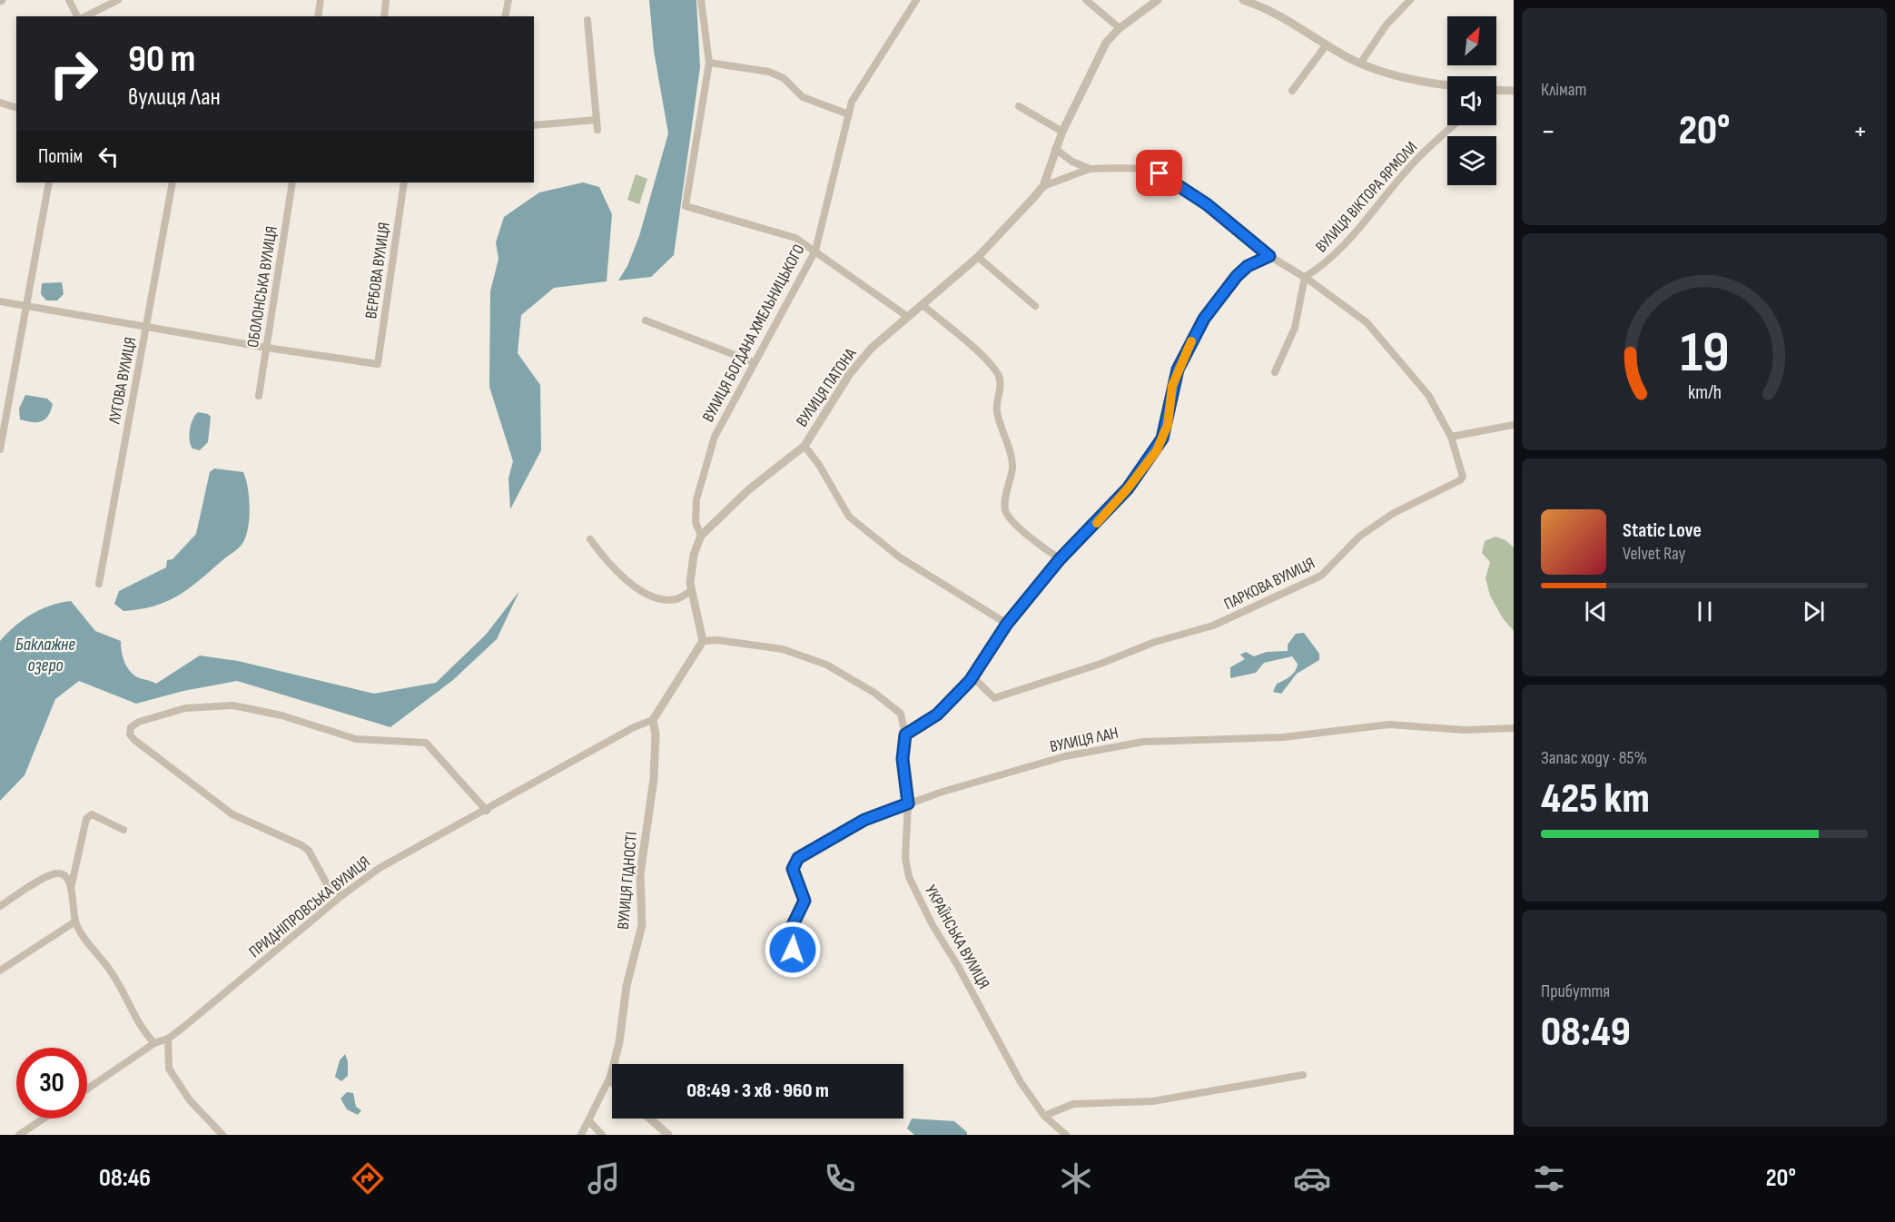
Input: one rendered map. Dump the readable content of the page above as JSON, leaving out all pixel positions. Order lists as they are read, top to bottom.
{
  "streets": {
    "street": [
      "ВУЛИЦЯ ВІКТОРА ЯРМОЛИ",
      "ВЕРБОВА ВУЛИЦЯ",
      "ОБОЛОНСЬКА ВУЛИЦЯ",
      "ВУЛИЦЯ БОГДАНА ХМЕЛЬНИЦЬКОГО",
      "ЛУГОВА ВУЛИЦЯ",
      "ВУЛИЦЯ ПАТОНА",
      "ПАРКОВА ВУЛИЦЯ",
      "ВУЛИЦЯ ЛАН",
      "ВУЛИЦЯ ГІДНОСТІ",
      "ПРИДНІПРОВСЬКА ВУЛИЦЯ",
      "УКРАЇНСЬКА ВУЛИЦЯ"
    ]
  },
  "crossings": [
    ["ВЕРБОВА ВУЛИЦЯ", "ОБОЛОНСЬКА ВУЛИЦЯ"],
    ["ВУЛИЦЯ БОГДАНА ХМЕЛЬНИЦЬКОГО", "ВУЛИЦЯ ПАТОНА"],
    ["ВУЛИЦЯ ЛАН", "УКРАЇНСЬКА ВУЛИЦЯ"],
    ["ВУЛИЦЯ ГІДНОСТІ", "ПРИДНІПРОВСЬКА ВУЛИЦЯ"]
  ],
  "water": ["Баклажне озеро"],
  "north": "top right",
  "page": {
    "tile": [
      "Клімат",
      ["Запас ходу · 85%", "425 km"],
      ["Прибуття", "08:49"]
    ],
    "turn": ["90 m", "вулиця Лан"],
    "heat": ["−", "20°", "+"],
    "then": "Потім",
    "song": ["Static Love", "Velvet Ray"],
    "limit": "30",
    "trip": "08:49 · 3 хв · 960 m",
    "tabs": ["08:46", "20°"],
    "gauge": ["19", "km/h"]
  }
}
